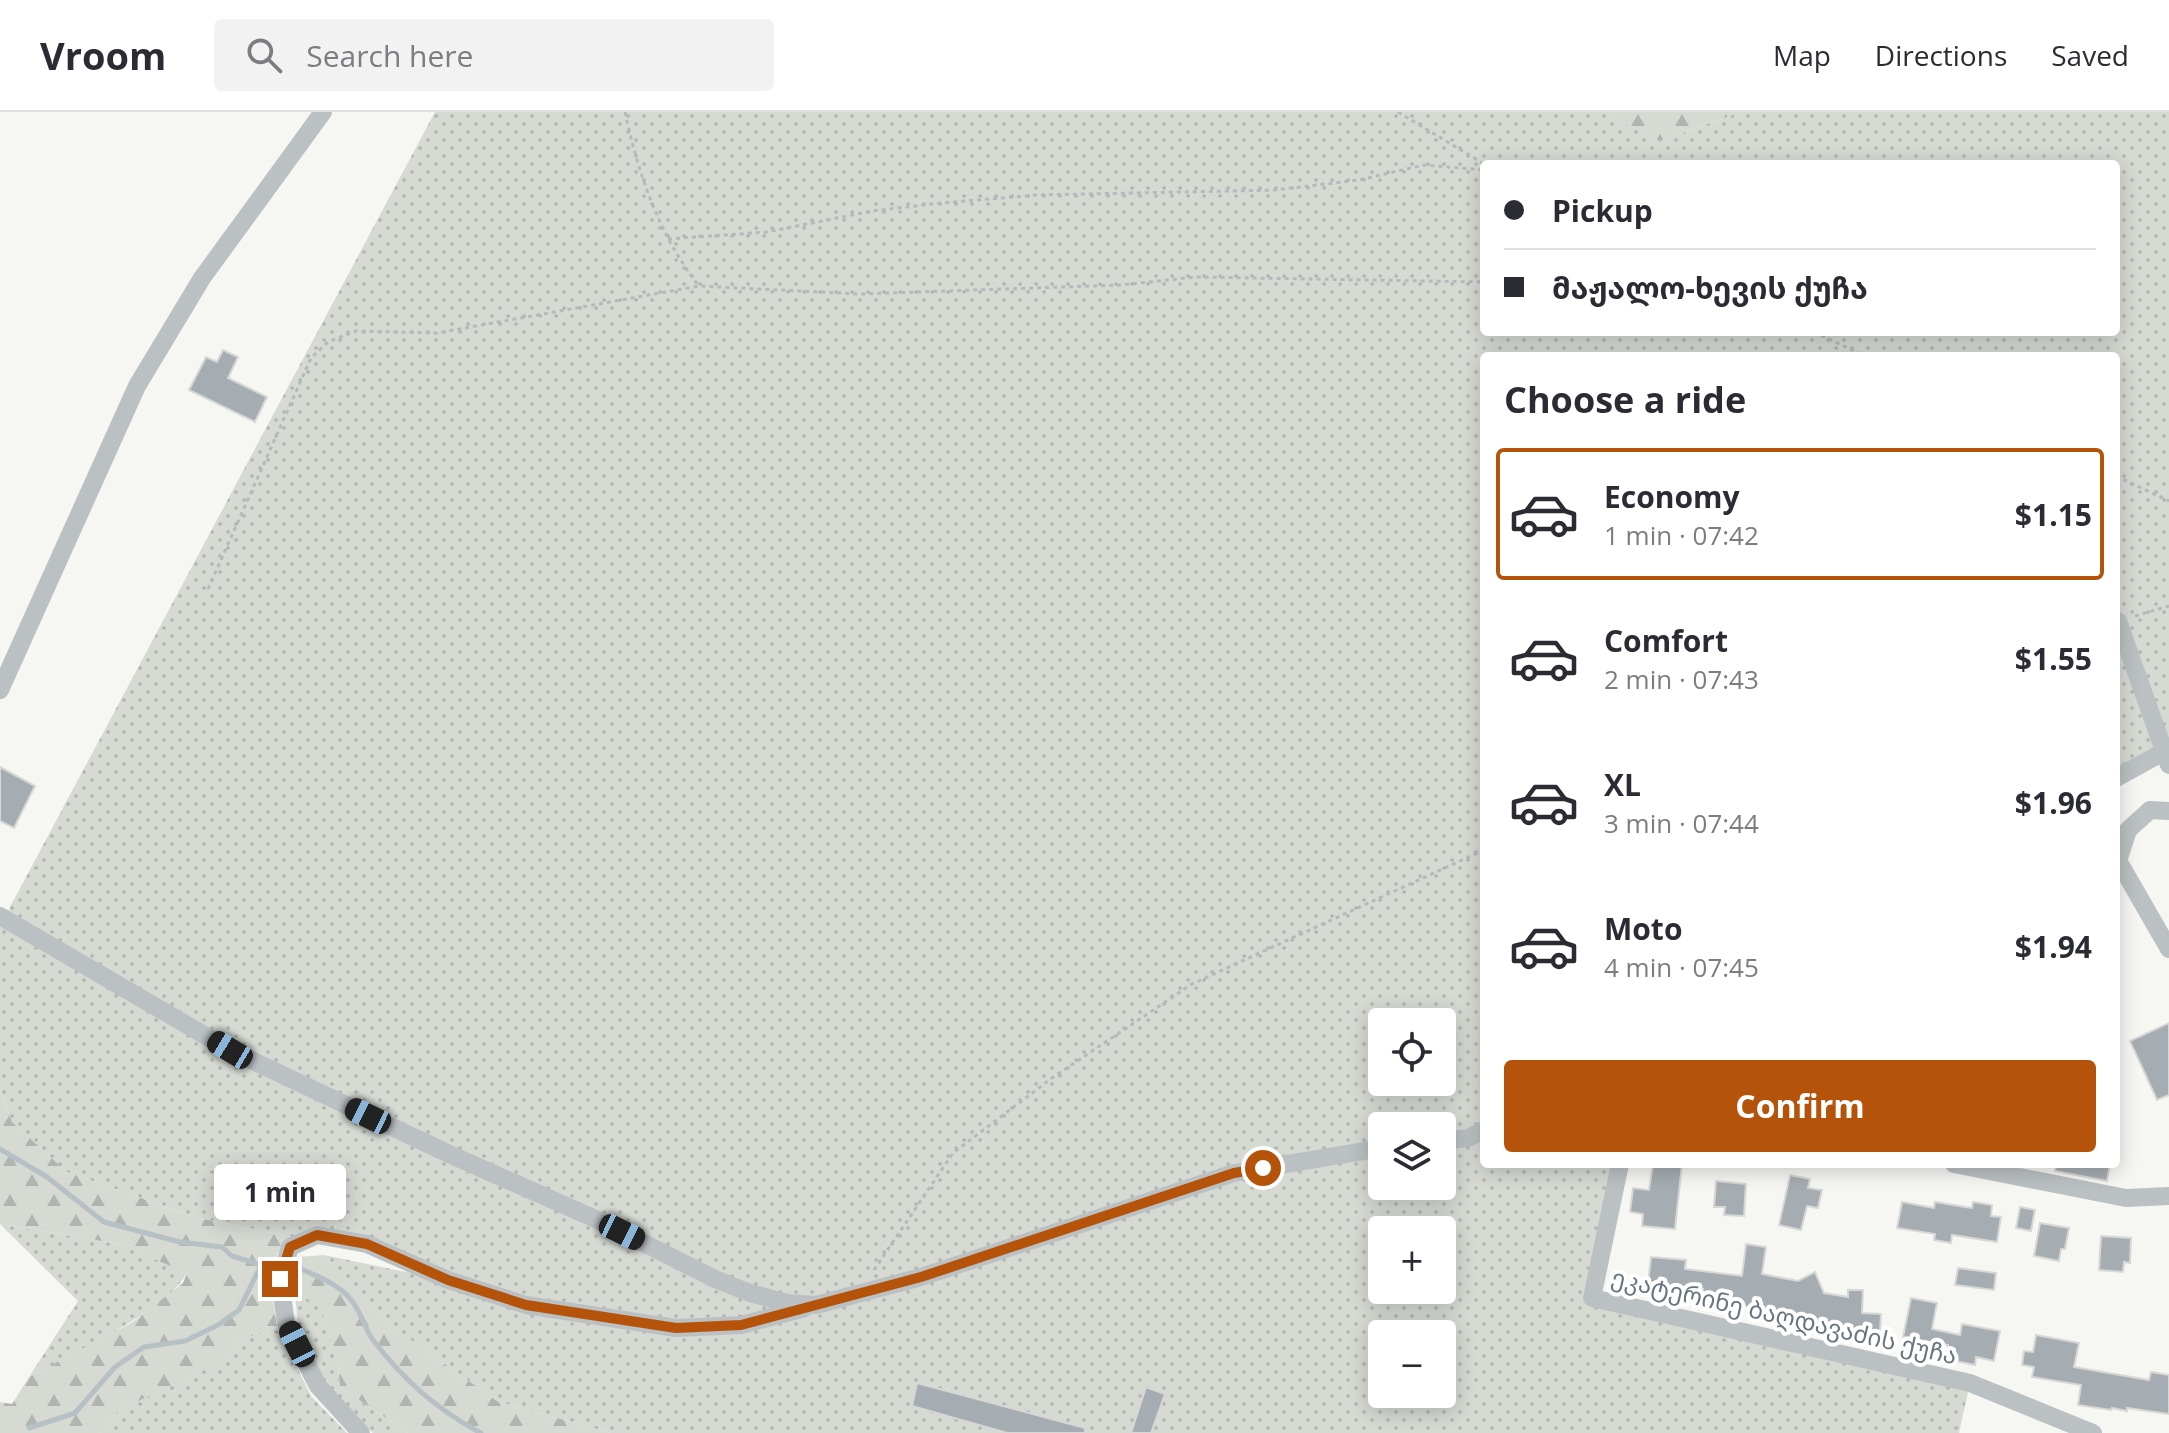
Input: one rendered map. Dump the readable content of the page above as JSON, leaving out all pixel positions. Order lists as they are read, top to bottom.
{
  "streets": {
    "street": ["ეკატერინე ბაღდავაძის ქუჩა"]
  },
  "page": {
    "header": "Vroom",
    "search": "Search here",
    "nav": ["Map", "Directions", "Saved"],
    "banner": ["Pickup", "მაჟალო-ხევის ქუჩა"],
    "heading": "Choose a ride",
    "list": [
      {
        "name": "Economy",
        "note": "1 min · 07:42",
        "value": "$1.15"
      },
      {
        "name": "Comfort",
        "note": "2 min · 07:43",
        "value": "$1.55"
      },
      {
        "name": "XL",
        "note": "3 min · 07:44",
        "value": "$1.96"
      },
      {
        "name": "Moto",
        "note": "4 min · 07:45",
        "value": "$1.94"
      }
    ],
    "map_buttons": ["+", "−"],
    "buttons": "Confirm",
    "bubble": "1 min"
  }
}
